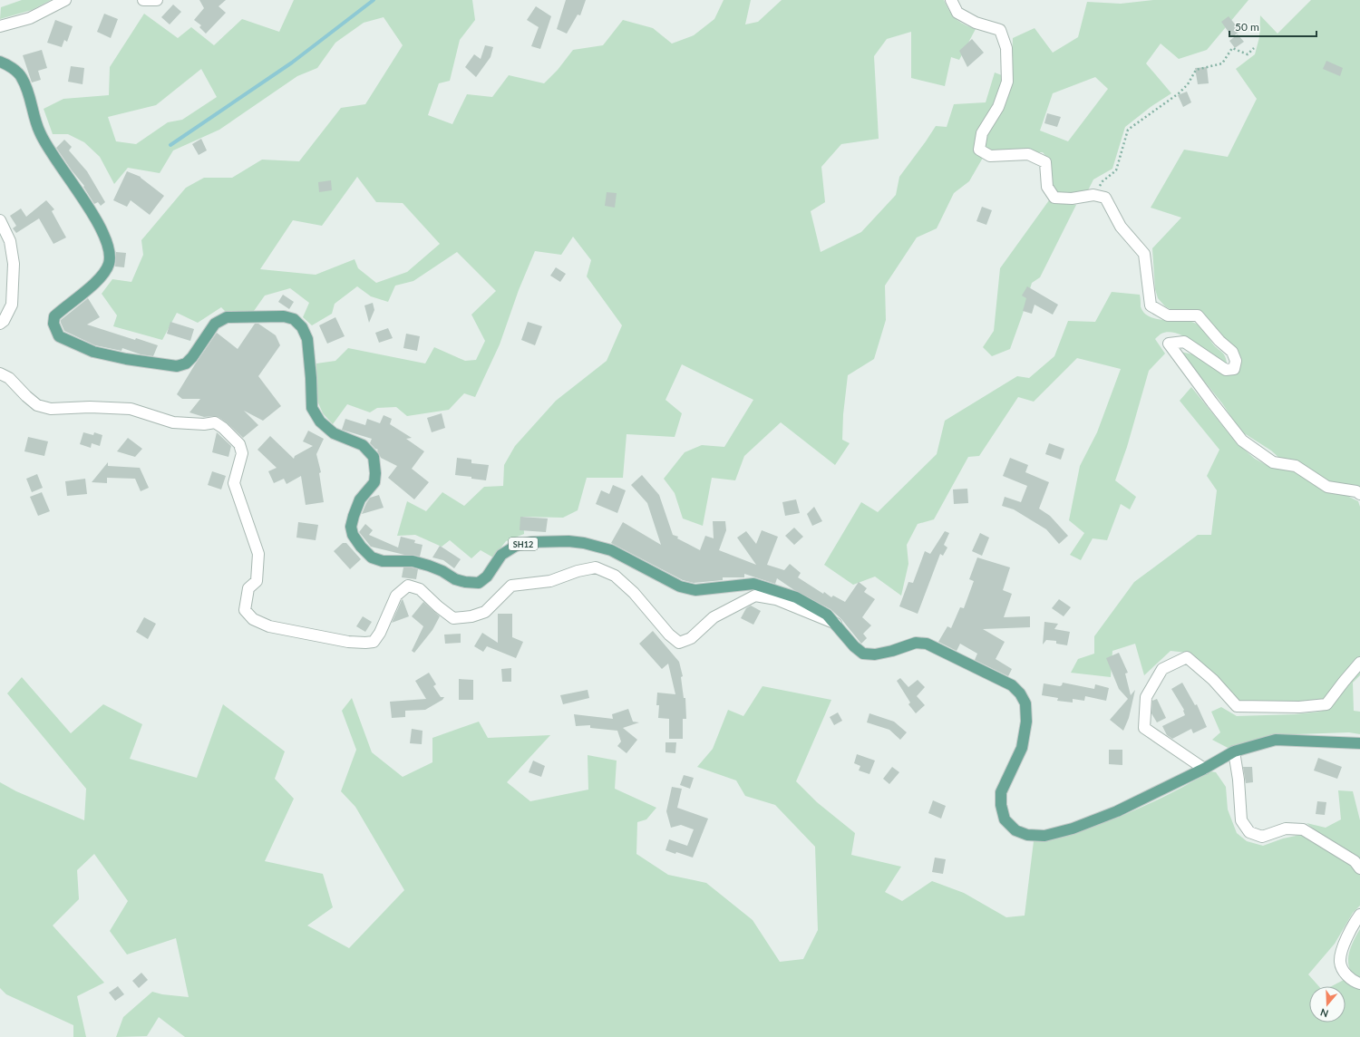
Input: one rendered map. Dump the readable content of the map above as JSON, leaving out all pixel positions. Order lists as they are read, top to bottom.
{
  "streets": {
    "main road": ["SH12"]
  },
  "scale_bar": "50 m",
  "north": "bottom"
}
